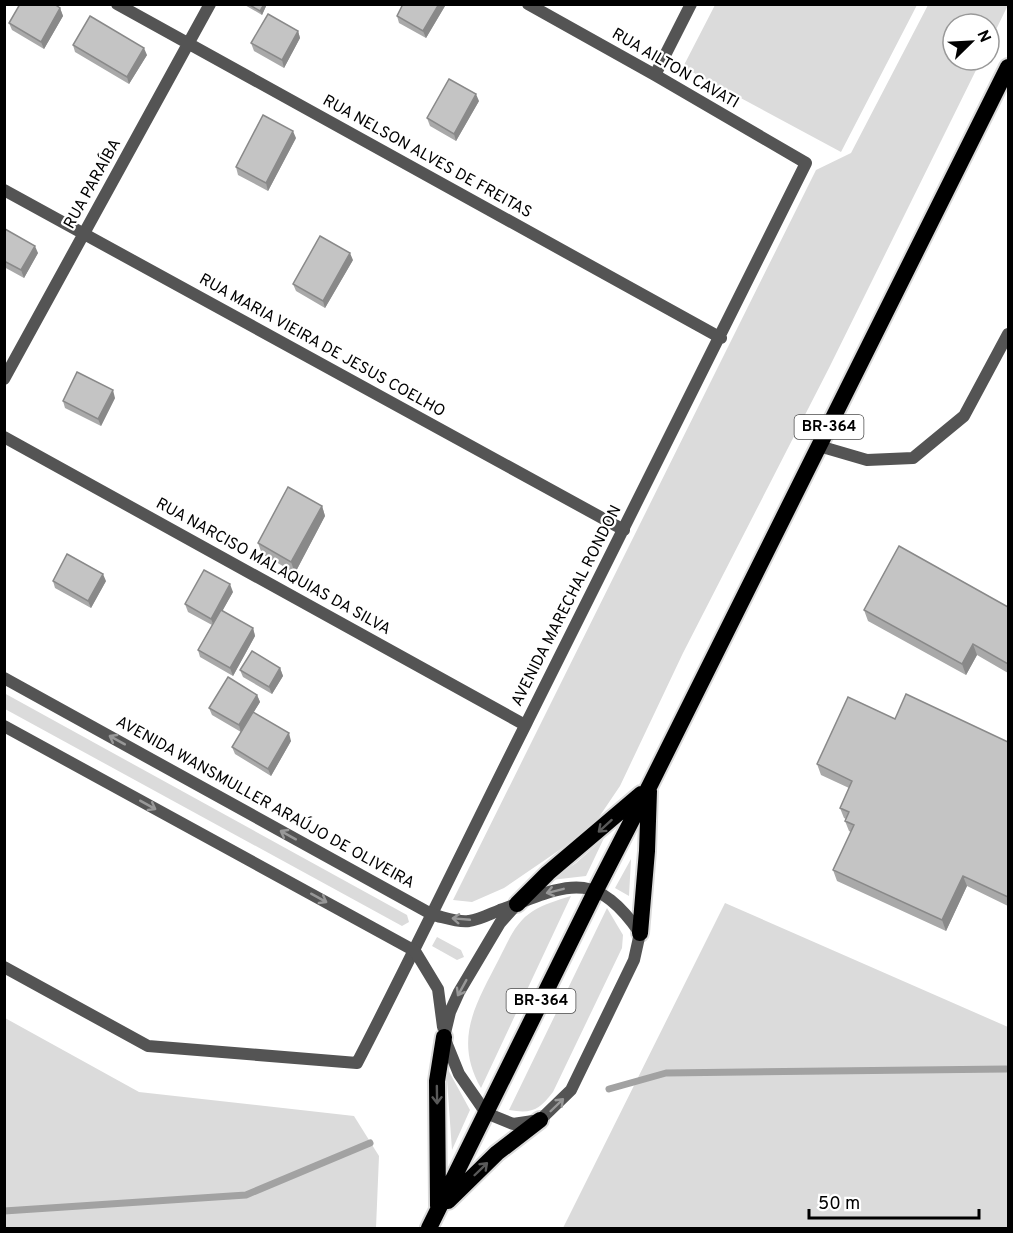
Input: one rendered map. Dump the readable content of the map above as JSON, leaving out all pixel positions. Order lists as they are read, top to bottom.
{
  "streets": {
    "highway": ["BR-364"],
    "street": [
      "RUA AILTON CAVATI",
      "RUA NELSON ALVES DE FREITAS",
      "RUA PARAÍBA",
      "RUA MARIA VIEIRA DE JESUS COELHO",
      "RUA NARCISO MALAQUIAS DA SILVA",
      "AVENIDA MARECHAL RONDON",
      "AVENIDA WANSMULLER ARAÚJO DE OLIVEIRA"
    ]
  },
  "crossings": [
    ["RUA AILTON CAVATI", "AVENIDA MARECHAL RONDON"],
    ["RUA NELSON ALVES DE FREITAS", "RUA PARAÍBA"],
    ["RUA NELSON ALVES DE FREITAS", "AVENIDA MARECHAL RONDON"],
    ["RUA PARAÍBA", "RUA MARIA VIEIRA DE JESUS COELHO"],
    ["RUA MARIA VIEIRA DE JESUS COELHO", "AVENIDA MARECHAL RONDON"],
    ["BR-364", "AVENIDA WANSMULLER ARAÚJO DE OLIVEIRA"],
    ["RUA NARCISO MALAQUIAS DA SILVA", "AVENIDA MARECHAL RONDON"],
    ["AVENIDA MARECHAL RONDON", "AVENIDA WANSMULLER ARAÚJO DE OLIVEIRA"]
  ],
  "scale_bar": "50 m",
  "north": "top right"
}
